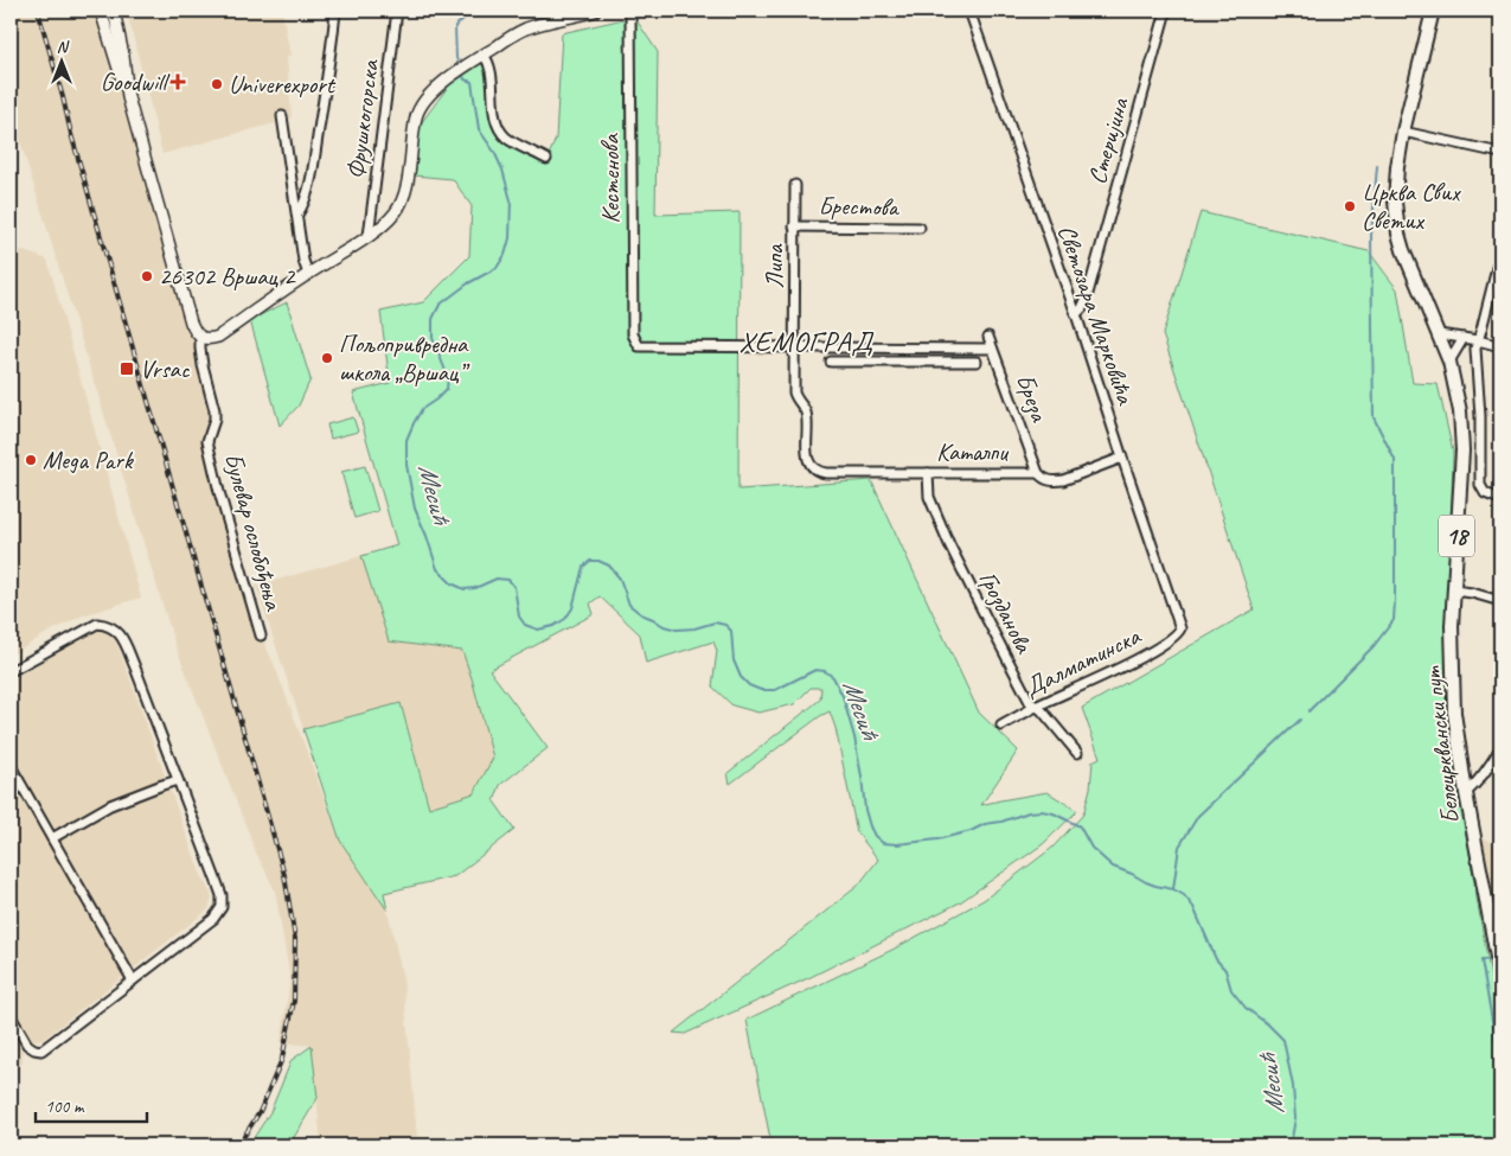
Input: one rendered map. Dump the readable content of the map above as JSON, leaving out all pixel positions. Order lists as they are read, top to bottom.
{
  "streets": {
    "main road": ["18", "Белоцрквански пут"],
    "street": [
      "Фрушкогорска",
      "Стеријина",
      "Кестенова",
      "Брестова",
      "Липа",
      "Светозара Марковића",
      "Бреза",
      "Каталпи",
      "Булевар ослобођења",
      "Грозданова",
      "Далматинска"
    ]
  },
  "crossings": [
    ["Стеријина", "Светозара Марковића"],
    ["Кестенова", "Липа"],
    ["Брестова", "Липа"],
    ["Липа", "Каталпи"],
    ["Светозара Марковића", "Каталпи"],
    ["Светозара Марковића", "Далматинска"],
    ["Бреза", "Каталпи"],
    ["Каталпи", "Грозданова"],
    ["18", "Белоцрквански пут"],
    ["Грозданова", "Далматинска"]
  ],
  "districts": ["ХЕМОГРАД"],
  "water": ["Месић"],
  "places": {
    "health": ["Goodwill"],
    "other": [
      "Univerexport",
      "Црква Свих Светих",
      "26302 Вршац 2",
      "Пољопривредна школа „Вршац”",
      "Mega Park"
    ],
    "transit": ["Vrsac"]
  },
  "scale_bar": "100 m",
  "north": "top"
}
